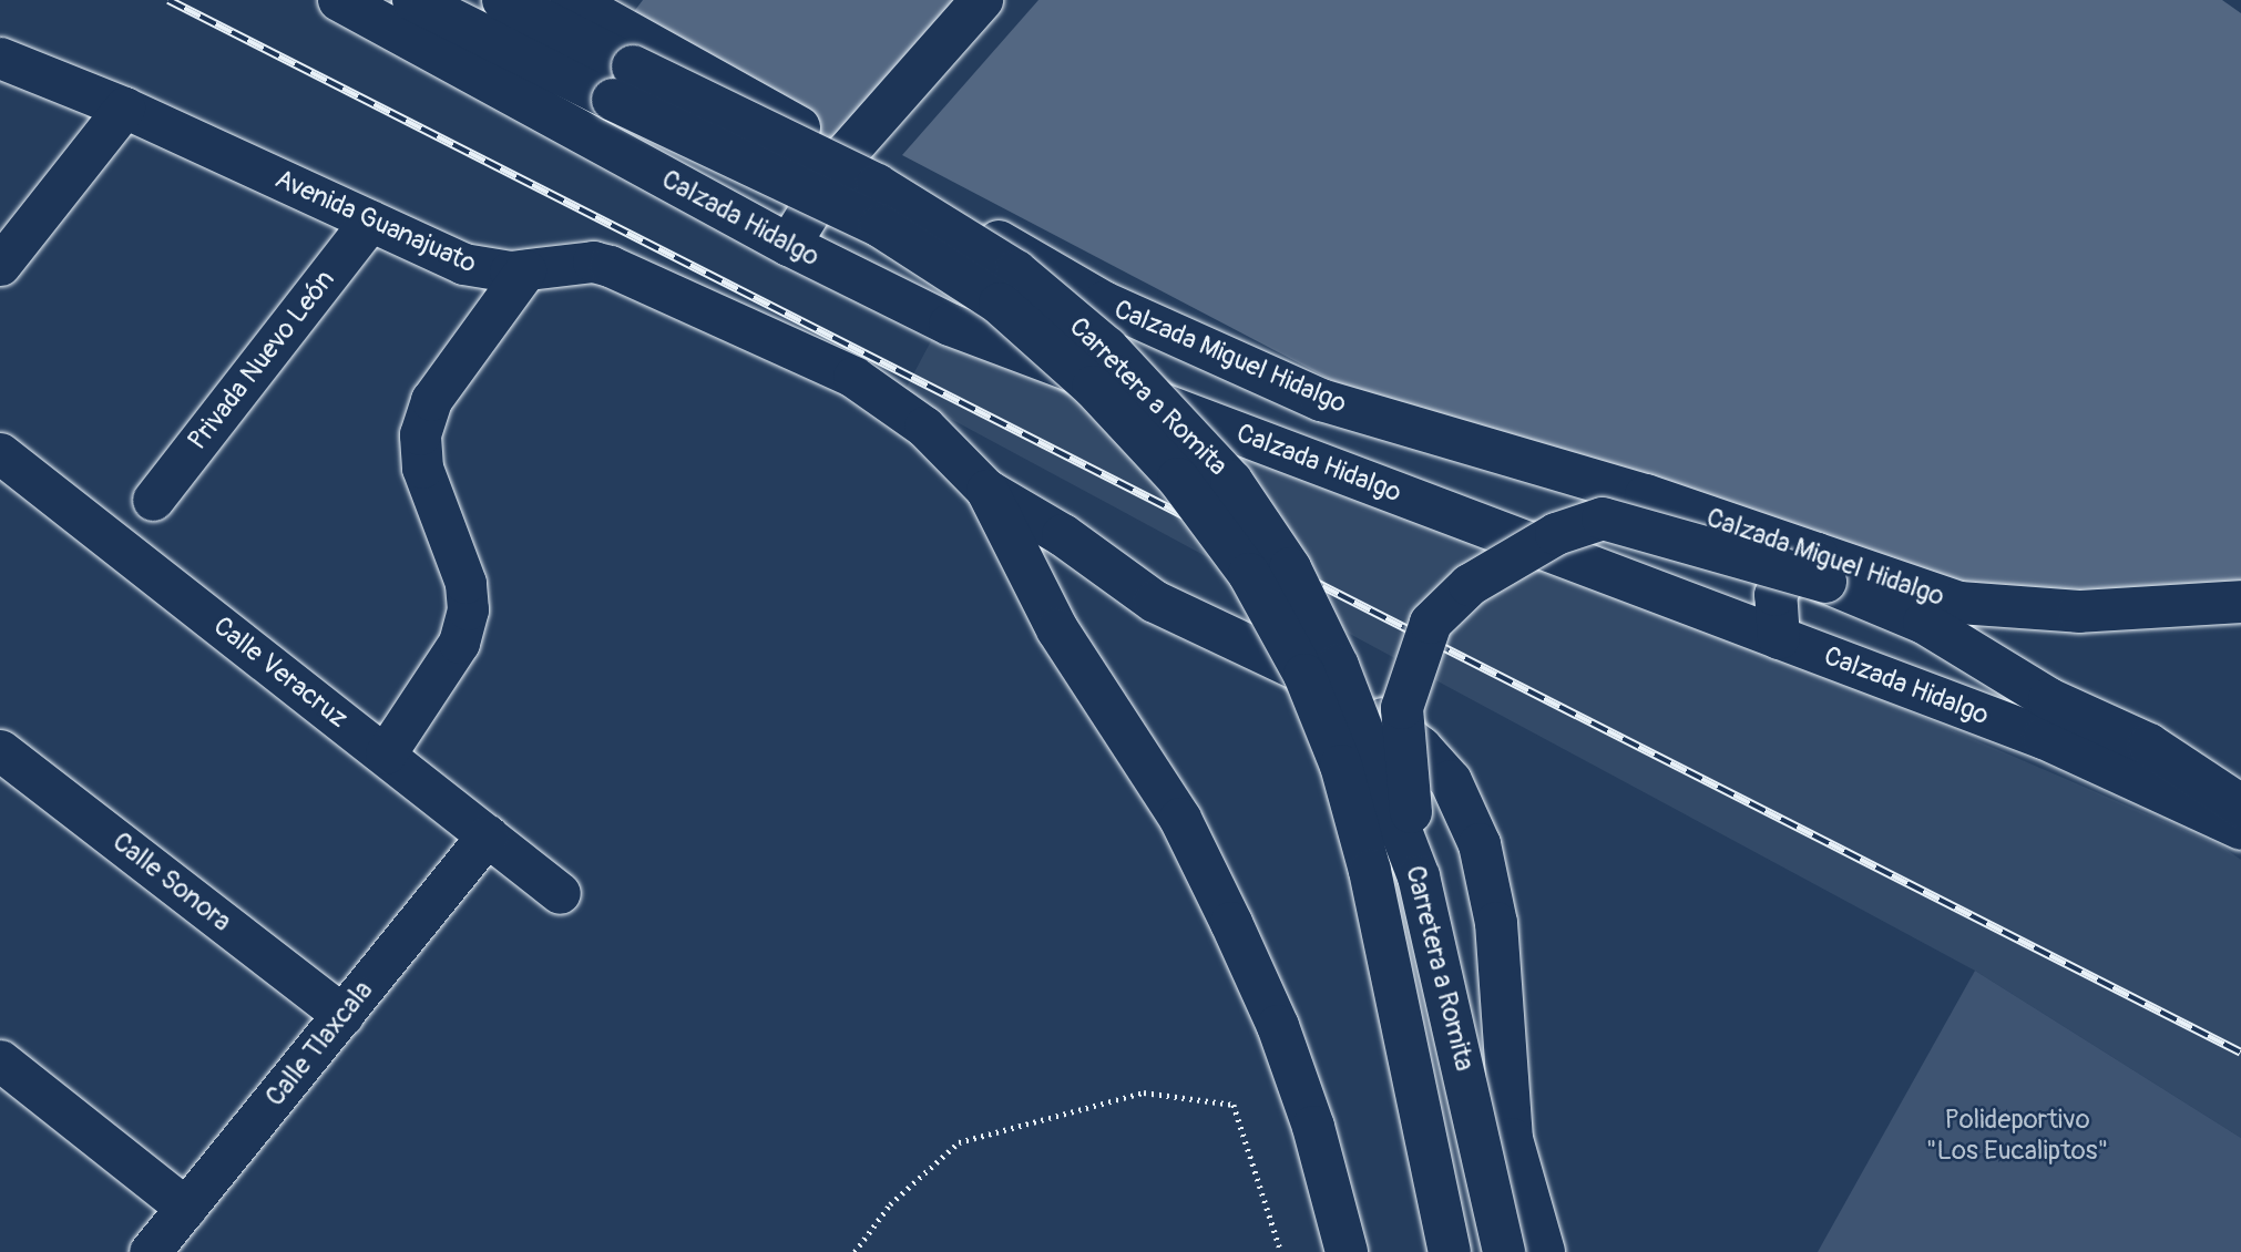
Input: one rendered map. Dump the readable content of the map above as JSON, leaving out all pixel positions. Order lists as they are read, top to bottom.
{
  "streets": {
    "main road": ["Calzada Hidalgo", "Calzada Miguel Hidalgo", "Carretera a Romita"],
    "street": [
      "Avenida Guanajuato",
      "Privada Nuevo León",
      "Calle Veracruz",
      "Calle Sonora",
      "Calle Tlaxcala"
    ]
  },
  "crossings": [
    ["Avenida Guanajuato", "Privada Nuevo León"],
    ["Calle Veracruz", "Calle Tlaxcala"],
    ["Calle Sonora", "Calle Tlaxcala"]
  ],
  "parks": ["Polideportivo \"Los Eucaliptos\""]
}
